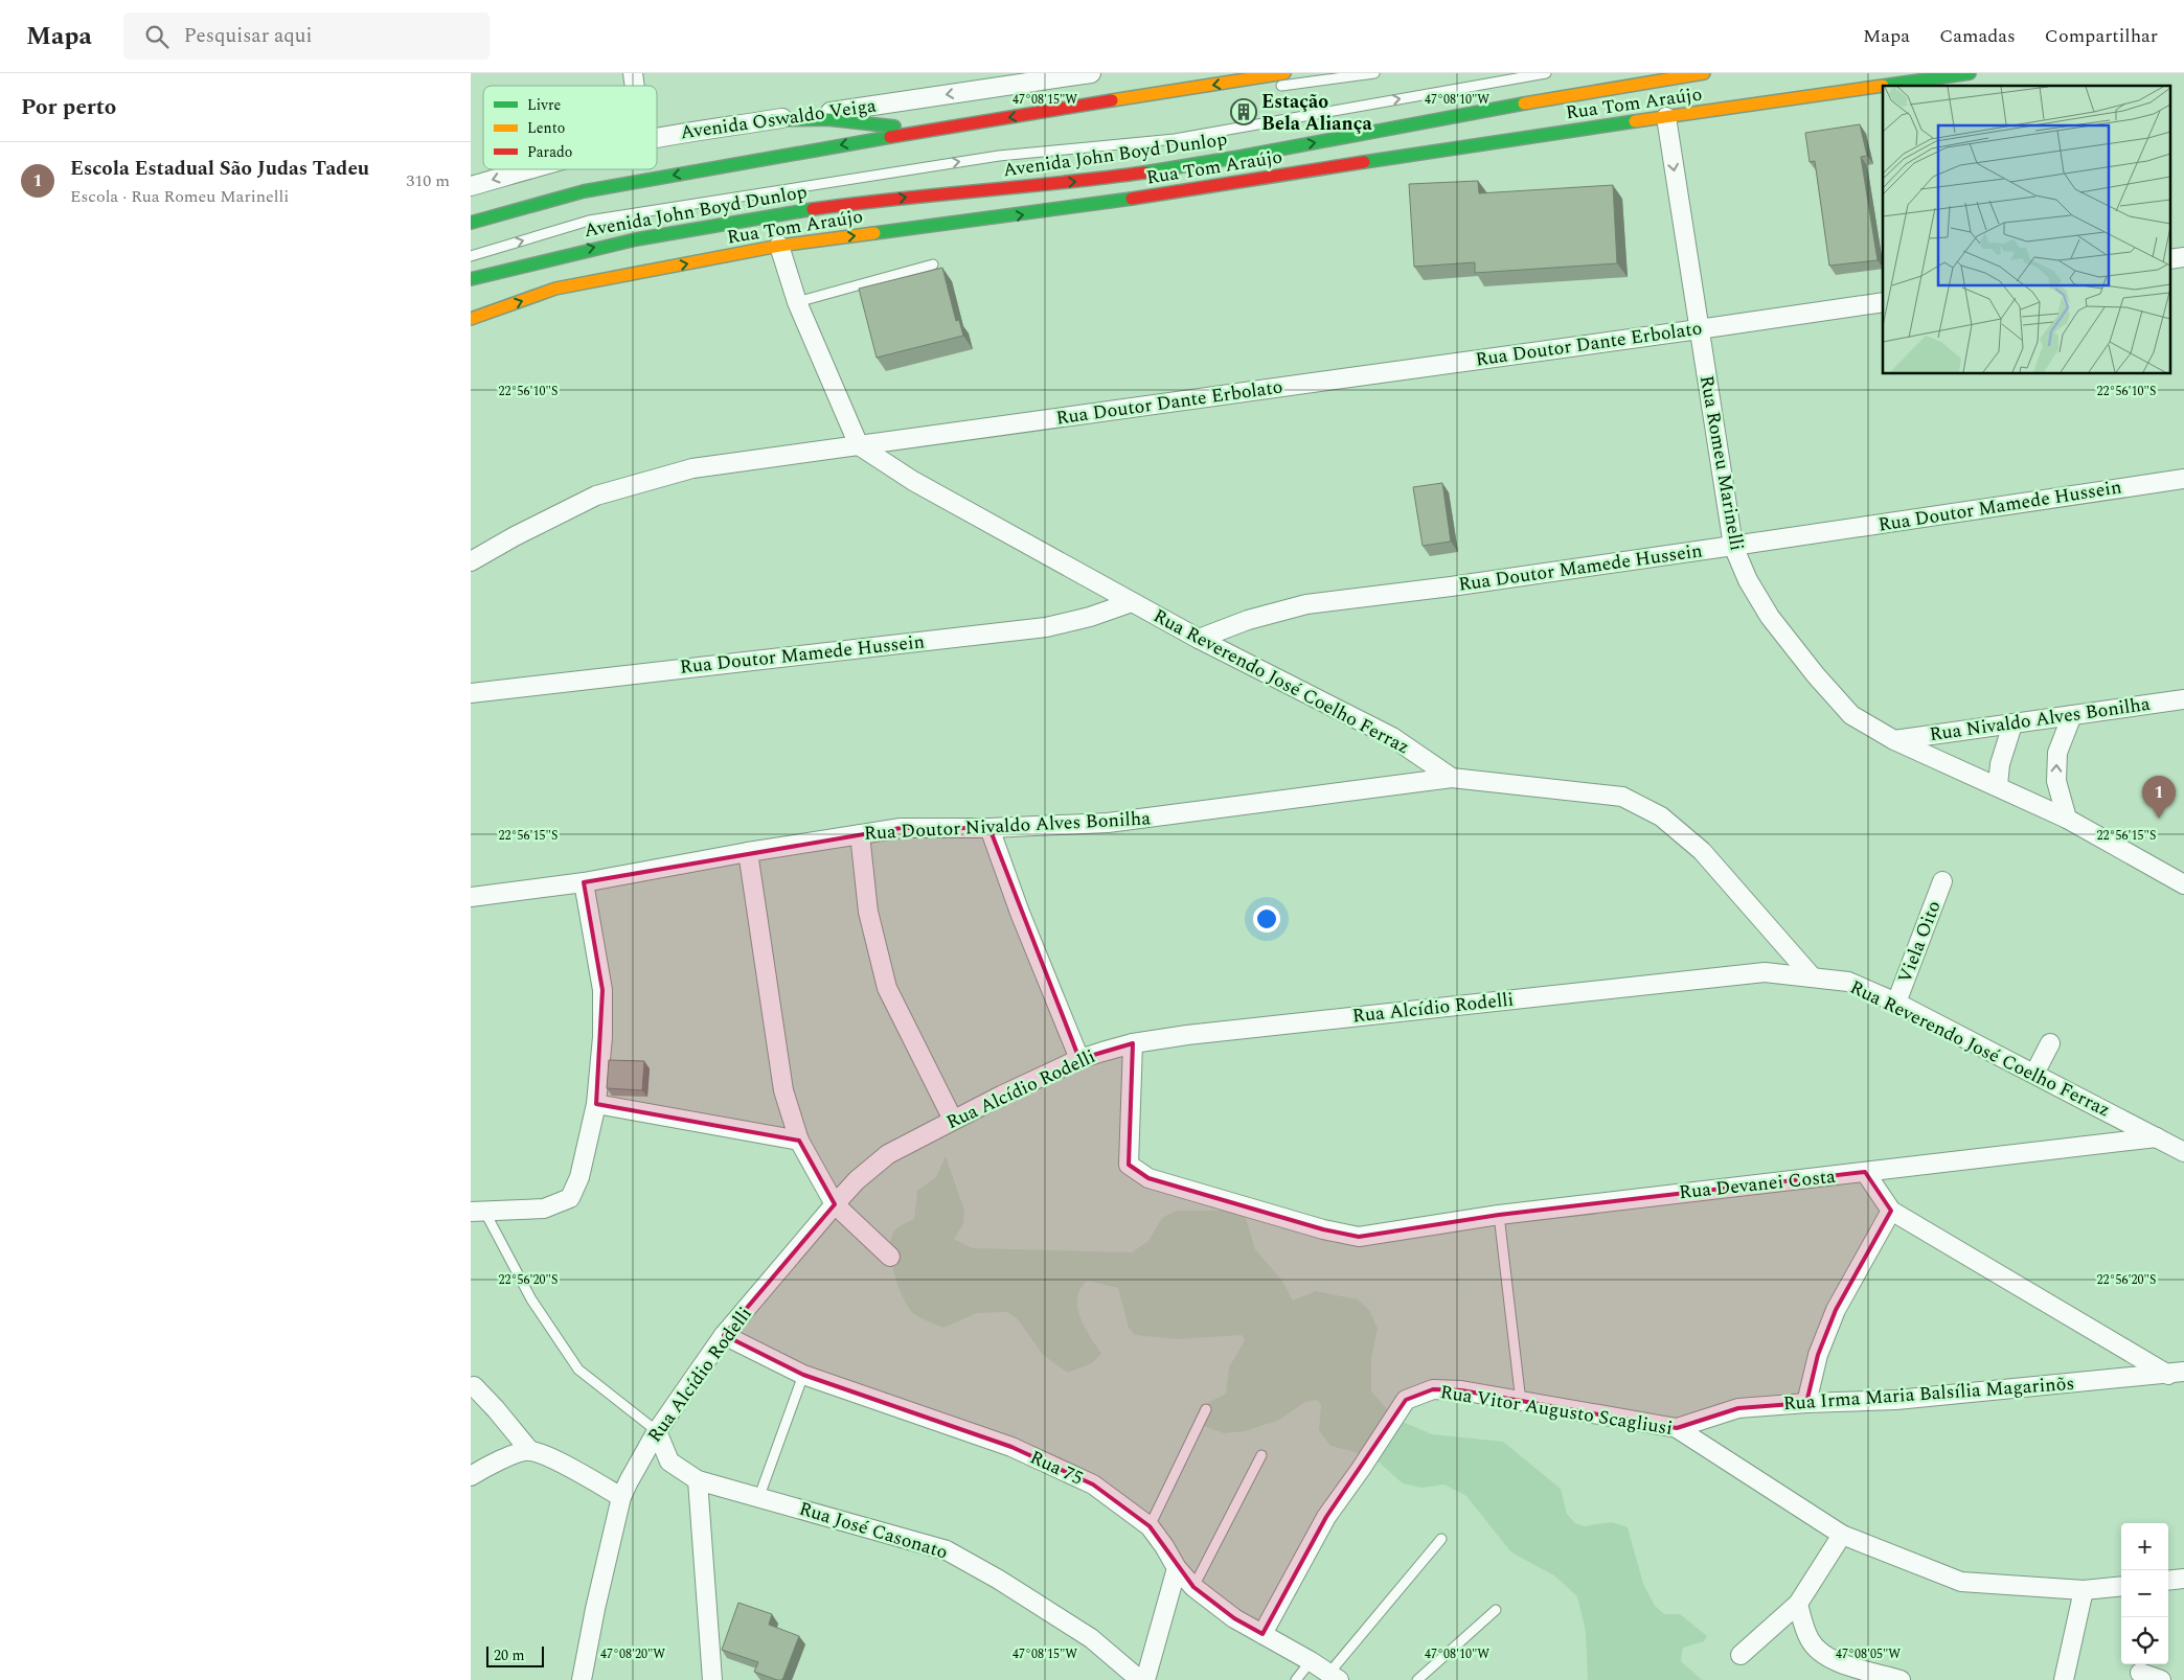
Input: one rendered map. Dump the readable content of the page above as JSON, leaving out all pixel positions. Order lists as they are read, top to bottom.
{
  "streets": {
    "main road": ["Rua Tom Araújo", "Avenida John Boyd Dunlop"],
    "street": [
      "Avenida Oswaldo Veiga",
      "Rua Doutor Dante Erbolato",
      "Rua Romeu Marinelli",
      "Rua Doutor Mamede Hussein",
      "Rua Reverendo José Coelho Ferraz",
      "Rua Nivaldo Alves Bonilha",
      "Rua Doutor Nivaldo Alves Bonilha",
      "Viela Oito",
      "Rua Alcídio Rodelli",
      "Rua Devanei Costa",
      "Rua Irma Maria Balsília Magarinõs",
      "Rua Vitor Augusto Scagliusi",
      "Rua 75",
      "Rua José Casonato"
    ]
  },
  "crossings": [
    ["Rua Tom Araújo", "Rua Romeu Marinelli"],
    ["Rua Doutor Dante Erbolato", "Rua Romeu Marinelli"],
    ["Rua Doutor Dante Erbolato", "Rua Reverendo José Coelho Ferraz"],
    ["Rua Romeu Marinelli", "Rua Doutor Mamede Hussein"],
    ["Rua Romeu Marinelli", "Rua Nivaldo Alves Bonilha"],
    ["Rua Doutor Mamede Hussein", "Rua Reverendo José Coelho Ferraz"],
    ["Rua Reverendo José Coelho Ferraz", "Rua Doutor Nivaldo Alves Bonilha"],
    ["Rua Reverendo José Coelho Ferraz", "Viela Oito"],
    ["Rua Reverendo José Coelho Ferraz", "Rua Alcídio Rodelli"],
    ["Rua Reverendo José Coelho Ferraz", "Rua Devanei Costa"],
    ["Rua Alcídio Rodelli", "Rua Devanei Costa"],
    ["Rua Alcídio Rodelli", "Rua 75"],
    ["Rua Alcídio Rodelli", "Rua José Casonato"],
    ["Rua Irma Maria Balsília Magarinõs", "Rua Vitor Augusto Scagliusi"],
    ["Rua Vitor Augusto Scagliusi", "Rua 75"]
  ],
  "one_way": ["Rua Tom Araújo", "Avenida Oswaldo Veiga"],
  "places": {
    "building": ["Estação Bela Aliança"]
  },
  "legend": ["Livre", "Lento", "Parado"],
  "scale_bar": "20 m",
  "page": {
    "header": "Mapa",
    "search": "Pesquisar aqui",
    "nav": ["Mapa", "Camadas", "Compartilhar"],
    "heading": "Por perto",
    "list": [
      {
        "mark": "1",
        "name": "Escola Estadual São Judas Tadeu",
        "note": "Escola · Rua Romeu Marinelli",
        "value": "310 m"
      }
    ],
    "pins": "1",
    "map_buttons": ["+", "−"],
    "scale": "20 m"
  },
  "coordinates": [
    "47°08'15\"W",
    "47°08'10\"W",
    "22°56'10\"S",
    "22°56'15\"S",
    "22°56'20\"S",
    "47°08'20\"W",
    "47°08'05\"W"
  ]
}
